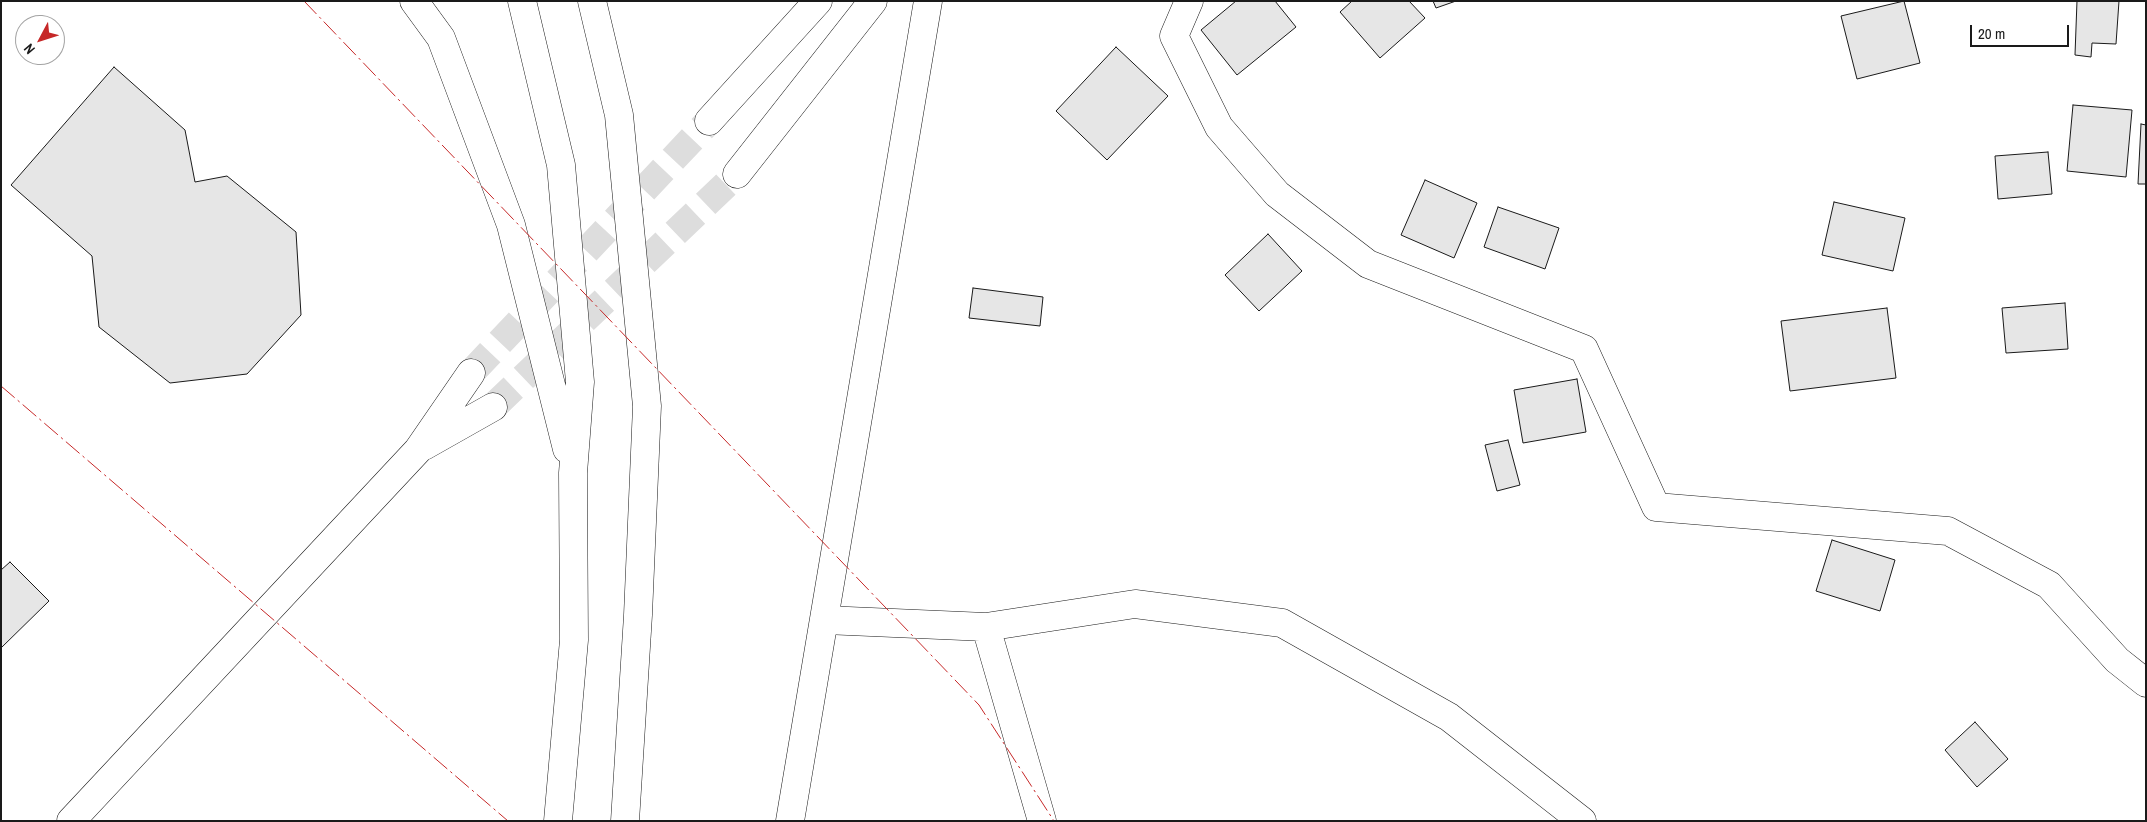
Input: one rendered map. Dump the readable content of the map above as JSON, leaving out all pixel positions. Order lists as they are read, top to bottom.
{
  "scale_bar": "20 m",
  "north": "bottom left"
}
